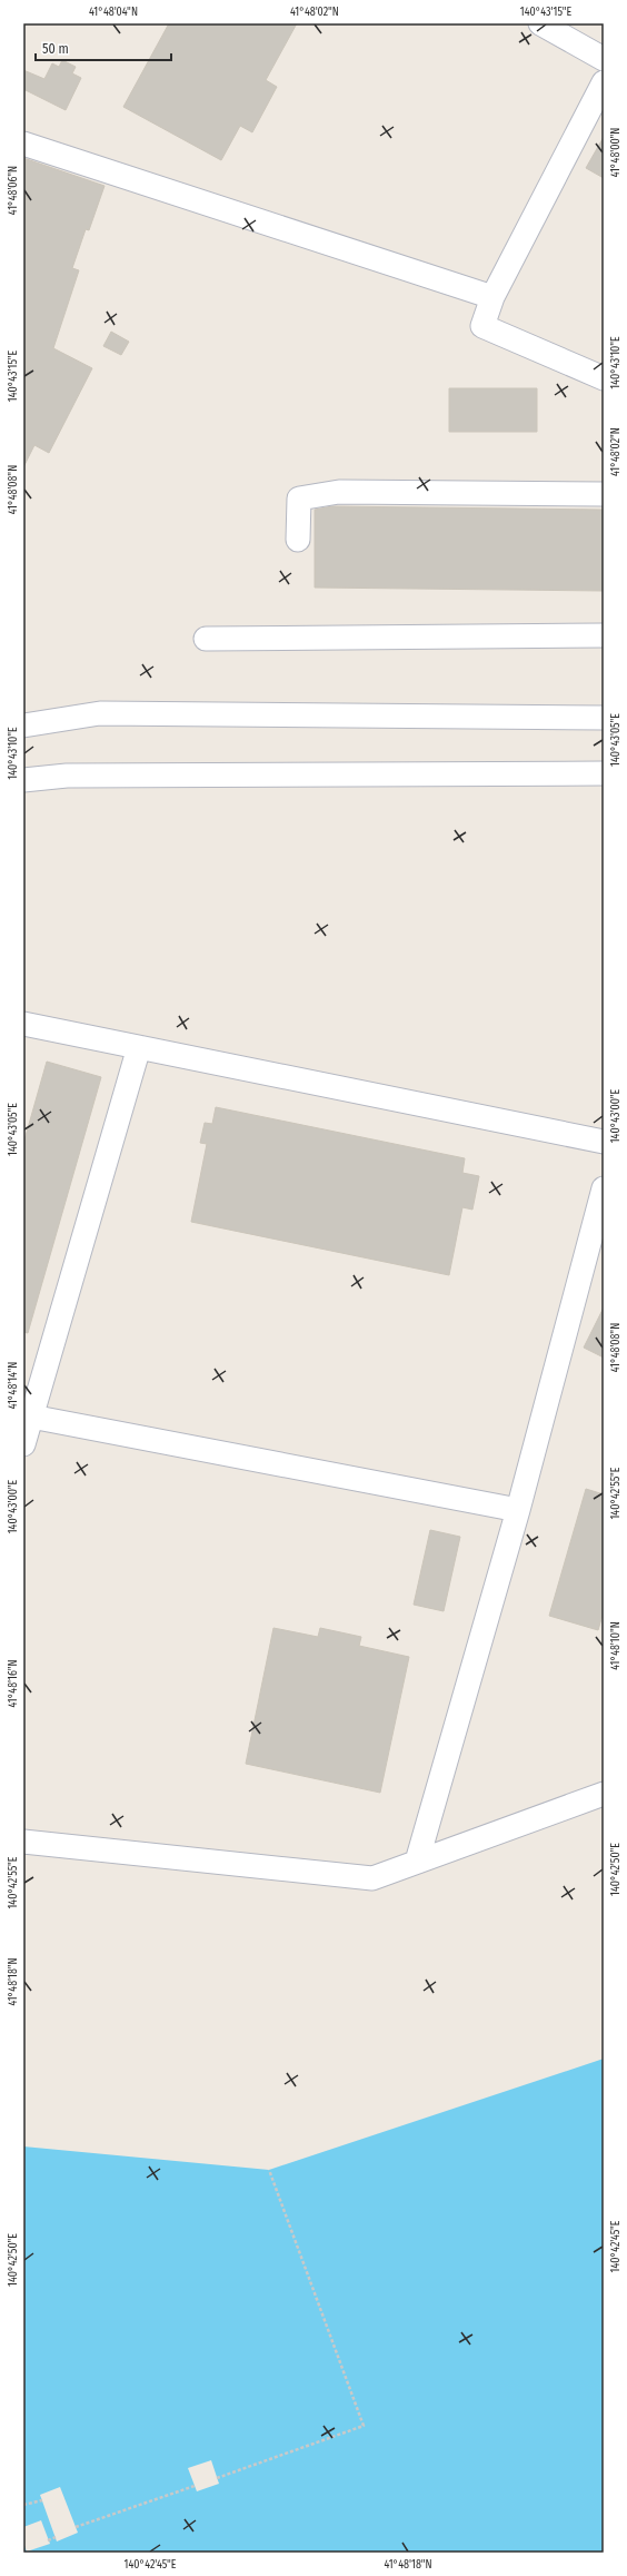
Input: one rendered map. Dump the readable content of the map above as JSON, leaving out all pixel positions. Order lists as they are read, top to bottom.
{
  "scale_bar": "50 m",
  "coordinates": [
    "41°48'04\"N",
    "41°48'02\"N",
    "140°43'15\"E",
    "41°48'00\"N",
    "41°48'06\"N",
    "140°43'10\"E",
    "41°48'08\"N",
    "140°43'05\"E",
    "140°43'00\"E",
    "41°48'14\"N",
    "140°42'55\"E",
    "41°48'10\"N",
    "41°48'16\"N",
    "140°42'50\"E",
    "41°48'18\"N",
    "140°42'45\"E"
  ]
}
